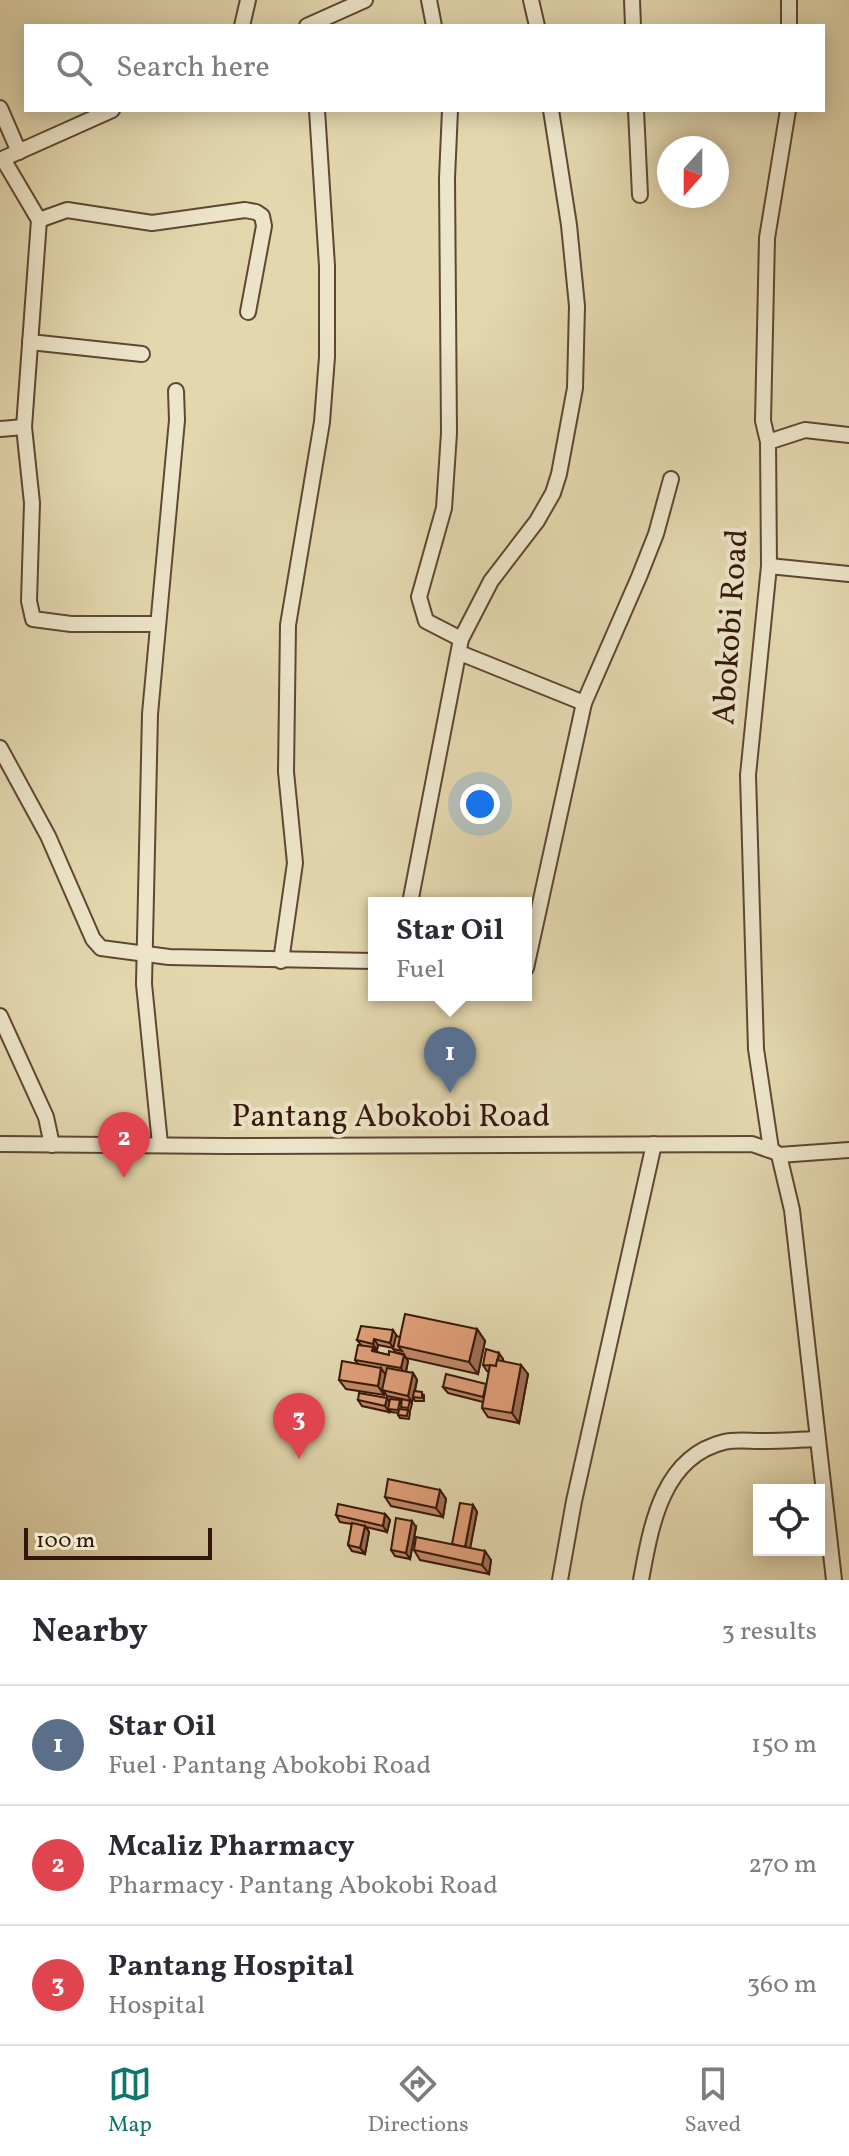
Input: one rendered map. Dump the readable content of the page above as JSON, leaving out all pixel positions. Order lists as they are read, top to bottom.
{
  "streets": {
    "street": ["Abokobi Road", "Pantang Abokobi Road"]
  },
  "crossings": [
    ["Abokobi Road", "Pantang Abokobi Road"]
  ],
  "scale_bar": "100 m",
  "north": "bottom",
  "page": {
    "search": "Search here",
    "popup": ["Star Oil", "Fuel"],
    "pins": ["1", "2", "3"],
    "scale": "100 m",
    "heading": ["Nearby", "3 results"],
    "list": [
      {
        "mark": "1",
        "name": "Star Oil",
        "note": "Fuel · Pantang Abokobi Road",
        "value": "150 m"
      },
      {
        "mark": "2",
        "name": "Mcaliz Pharmacy",
        "note": "Pharmacy · Pantang Abokobi Road",
        "value": "270 m"
      },
      {
        "mark": "3",
        "name": "Pantang Hospital",
        "note": "Hospital",
        "value": "360 m"
      }
    ],
    "nav": ["Map", "Directions", "Saved"]
  }
}
